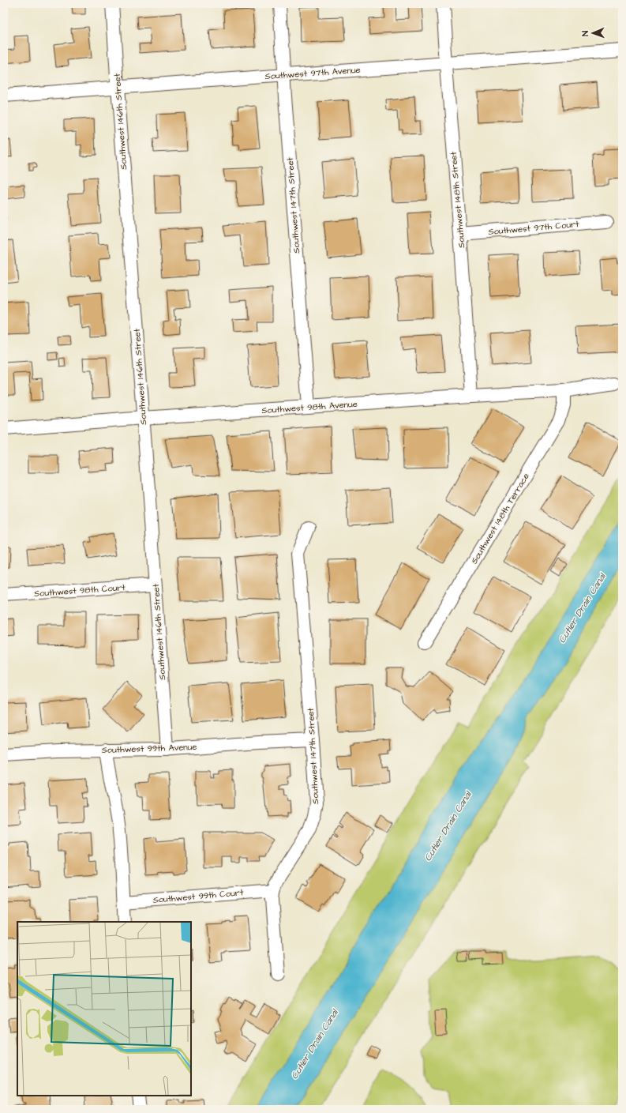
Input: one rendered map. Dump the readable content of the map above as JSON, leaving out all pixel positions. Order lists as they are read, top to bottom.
{
  "streets": {
    "street": [
      "Southwest 97th Avenue",
      "Southwest 146th Street",
      "Southwest 148th Street",
      "Southwest 147th Street",
      "Southwest 97th Court",
      "Southwest 98th Avenue",
      "Southwest 148th Terrace",
      "Southwest 98th Court",
      "Southwest 99th Avenue",
      "Southwest 99th Court"
    ]
  },
  "crossings": [
    ["Southwest 97th Avenue", "Southwest 146th Street"],
    ["Southwest 97th Avenue", "Southwest 148th Street"],
    ["Southwest 97th Avenue", "Southwest 147th Street"],
    ["Southwest 146th Street", "Southwest 98th Avenue"],
    ["Southwest 146th Street", "Southwest 98th Court"],
    ["Southwest 146th Street", "Southwest 99th Avenue"],
    ["Southwest 148th Street", "Southwest 97th Court"],
    ["Southwest 148th Street", "Southwest 98th Avenue"],
    ["Southwest 147th Street", "Southwest 98th Avenue"],
    ["Southwest 147th Street", "Southwest 99th Avenue"],
    ["Southwest 147th Street", "Southwest 99th Court"],
    ["Southwest 98th Avenue", "Southwest 148th Terrace"]
  ],
  "water": ["Cutler Drain Canal"],
  "north": "left"
}
